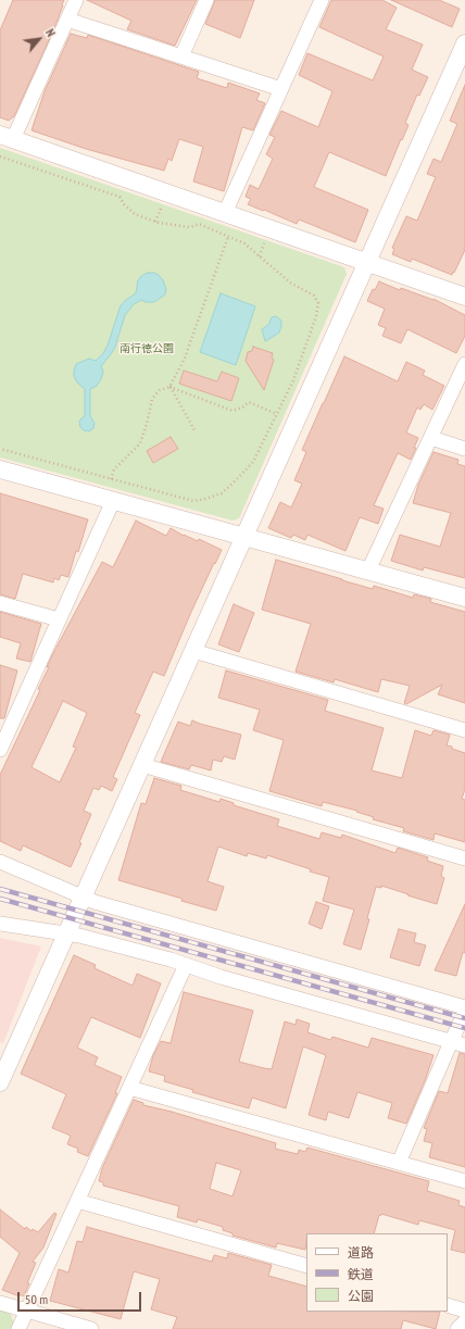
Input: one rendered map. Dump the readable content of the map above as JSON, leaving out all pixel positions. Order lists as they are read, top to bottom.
{
  "parks": ["南行徳公園"],
  "legend": ["道路", "鉄道", "公園"],
  "scale_bar": "50 m",
  "north": "top right"
}
